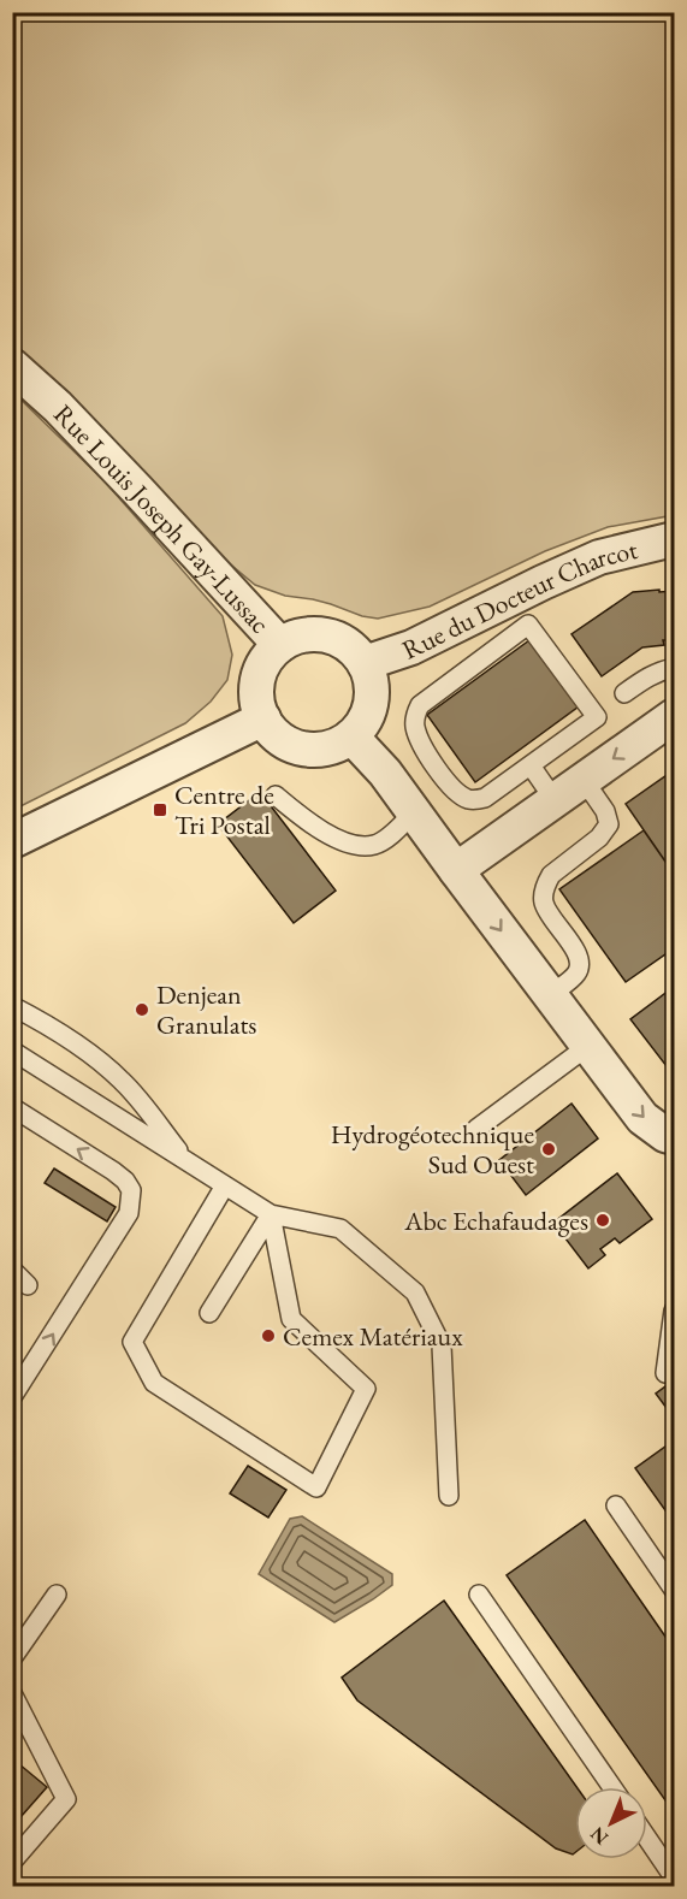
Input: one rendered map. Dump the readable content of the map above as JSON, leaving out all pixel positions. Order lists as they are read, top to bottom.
{
  "streets": {
    "street": ["Rue Louis Joseph Gay-Lussac", "Rue du Docteur Charcot"]
  },
  "crossings": [
    ["Rue Louis Joseph Gay-Lussac", "Rue du Docteur Charcot"]
  ],
  "places": {
    "transit": ["Centre de Tri Postal"],
    "other": [
      "Denjean Granulats",
      "Hydrogéotechnique Sud Ouest",
      "Abc Echafaudages",
      "Cemex Matériaux"
    ]
  },
  "north": "bottom left"
}
